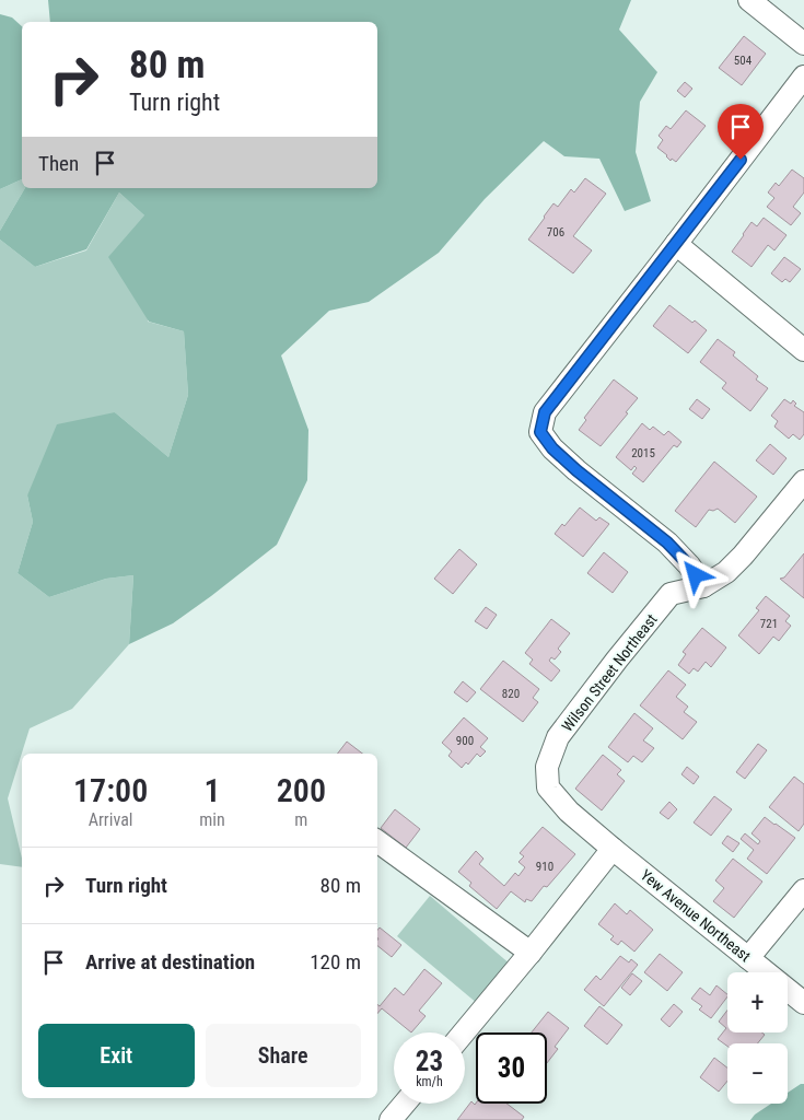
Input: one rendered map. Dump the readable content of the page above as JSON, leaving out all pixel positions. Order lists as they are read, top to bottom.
{
  "streets": {
    "street": ["Wilson Street Northeast", "Yew Avenue Northeast"]
  },
  "crossings": [
    ["Wilson Street Northeast", "Yew Avenue Northeast"]
  ],
  "house_numbers": [
    "504",
    "706",
    "2015",
    "721",
    "820",
    "900",
    "910"
  ],
  "page": {
    "turn": ["80 m", "Turn right"],
    "then": "Then",
    "eta": [
      "17:00",
      "Arrival",
      "1",
      "min",
      "200",
      "m"
    ],
    "list": [
      {
        "name": "Turn right",
        "value": "80 m"
      },
      {
        "name": "Arrive at destination",
        "value": "120 m"
      }
    ],
    "map_buttons": ["+", "−"],
    "buttons": ["Exit", "Share"],
    "speed": "23 km/h",
    "limit": "30"
  }
}
